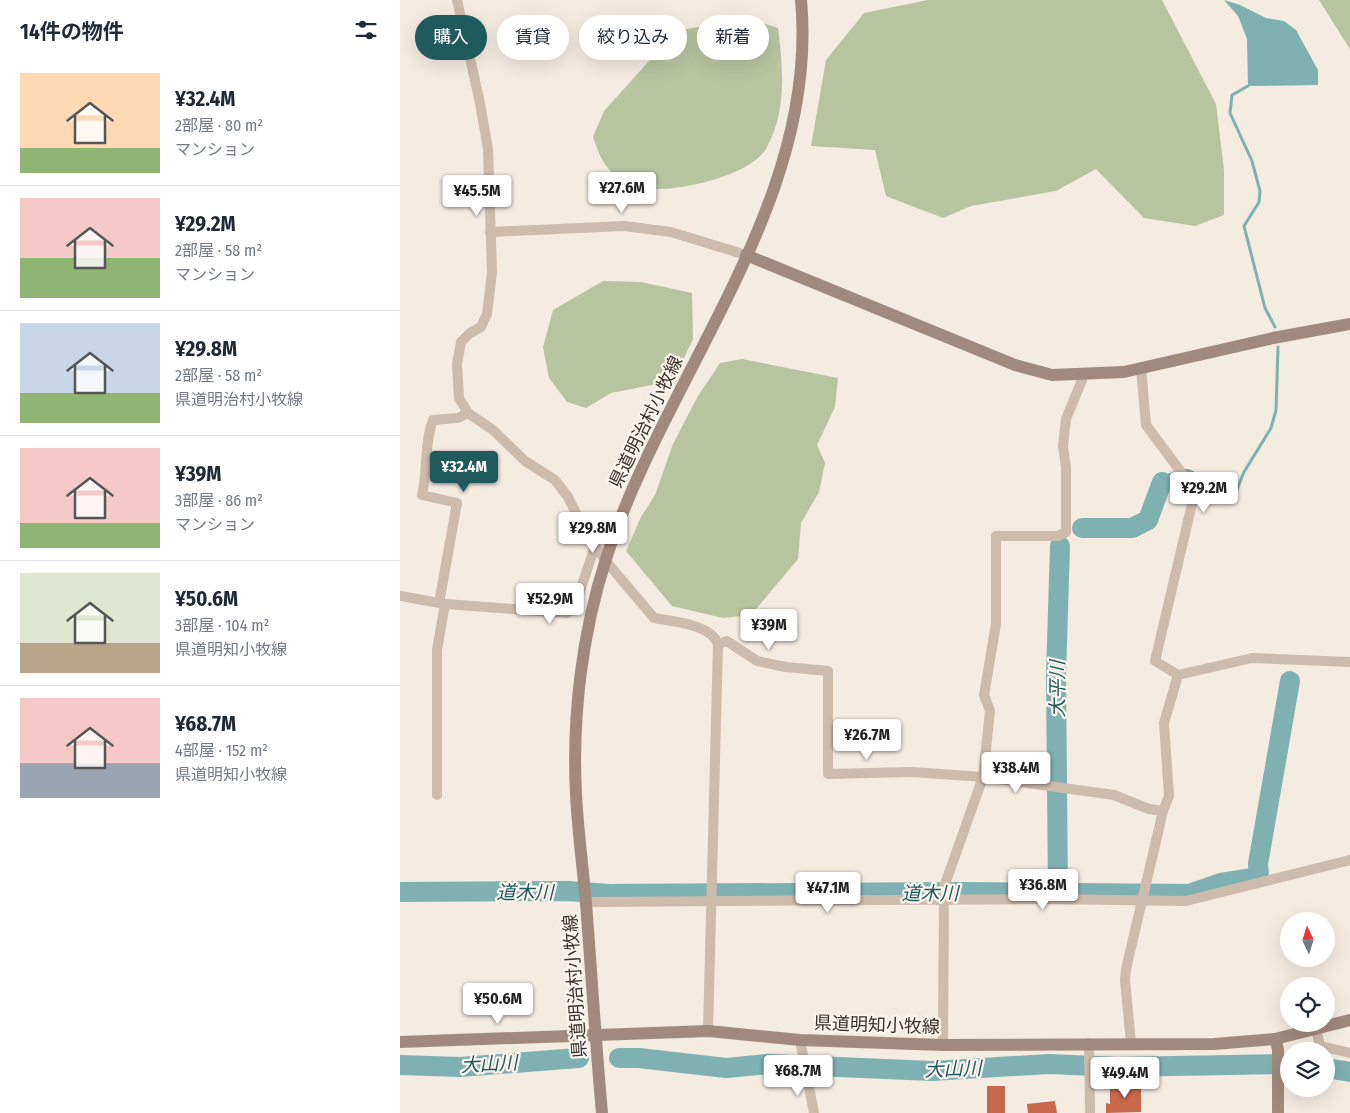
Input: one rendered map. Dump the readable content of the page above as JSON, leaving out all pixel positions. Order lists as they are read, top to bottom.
{
  "streets": {
    "main road": ["県道明治村小牧線", "県道明知小牧線"]
  },
  "crossings": [
    ["県道明治村小牧線", "県道明知小牧線"]
  ],
  "water": ["大平川", "道木川", "大山川"],
  "north": "top",
  "page": {
    "heading": "14件の物件",
    "chip": [
      "購入",
      "賃貸",
      "絞り込み",
      "新着"
    ],
    "list": [
      {
        "name": "¥32.4M",
        "note": "2部屋 · 80 m² · マンション"
      },
      {
        "name": "¥29.2M",
        "note": "2部屋 · 58 m² · マンション"
      },
      {
        "name": "¥29.8M",
        "note": "2部屋 · 58 m² · 県道明治村小牧線"
      },
      {
        "name": "¥39M",
        "note": "3部屋 · 86 m² · マンション"
      },
      {
        "name": "¥50.6M",
        "note": "3部屋 · 104 m² · 県道明知小牧線"
      },
      {
        "name": "¥68.7M",
        "note": "4部屋 · 152 m² · 県道明知小牧線"
      }
    ],
    "price": [
      "¥27.6M",
      "¥45.5M",
      "¥32.4M",
      "¥29.2M",
      "¥29.8M",
      "¥52.9M",
      "¥39M",
      "¥26.7M",
      "¥38.4M",
      "¥36.8M",
      "¥47.1M",
      "¥50.6M",
      "¥68.7M",
      "¥49.4M"
    ]
  }
}
